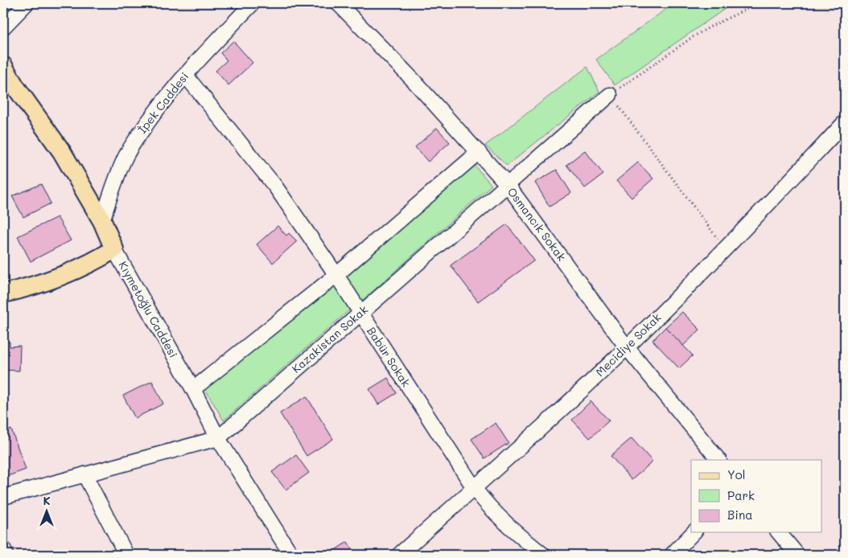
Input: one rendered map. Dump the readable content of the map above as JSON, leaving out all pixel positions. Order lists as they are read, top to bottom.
{
  "streets": {
    "main road": ["Kıymetoğlu Caddesi"],
    "street": [
      "İpek Caddesi",
      "Osmancık Sokak",
      "Kazakistan Sokak",
      "Mecidiye Sokak",
      "Babür Sokak"
    ]
  },
  "crossings": [
    ["İpek Caddesi", "Kıymetoğlu Caddesi"],
    ["İpek Caddesi", "Babür Sokak"],
    ["Osmancık Sokak", "Kazakistan Sokak"],
    ["Osmancık Sokak", "Mecidiye Sokak"],
    ["Kıymetoğlu Caddesi", "Kazakistan Sokak"],
    ["Kazakistan Sokak", "Babür Sokak"],
    ["Mecidiye Sokak", "Babür Sokak"]
  ],
  "legend": ["Yol", "Park", "Bina"],
  "north": "top"
}
